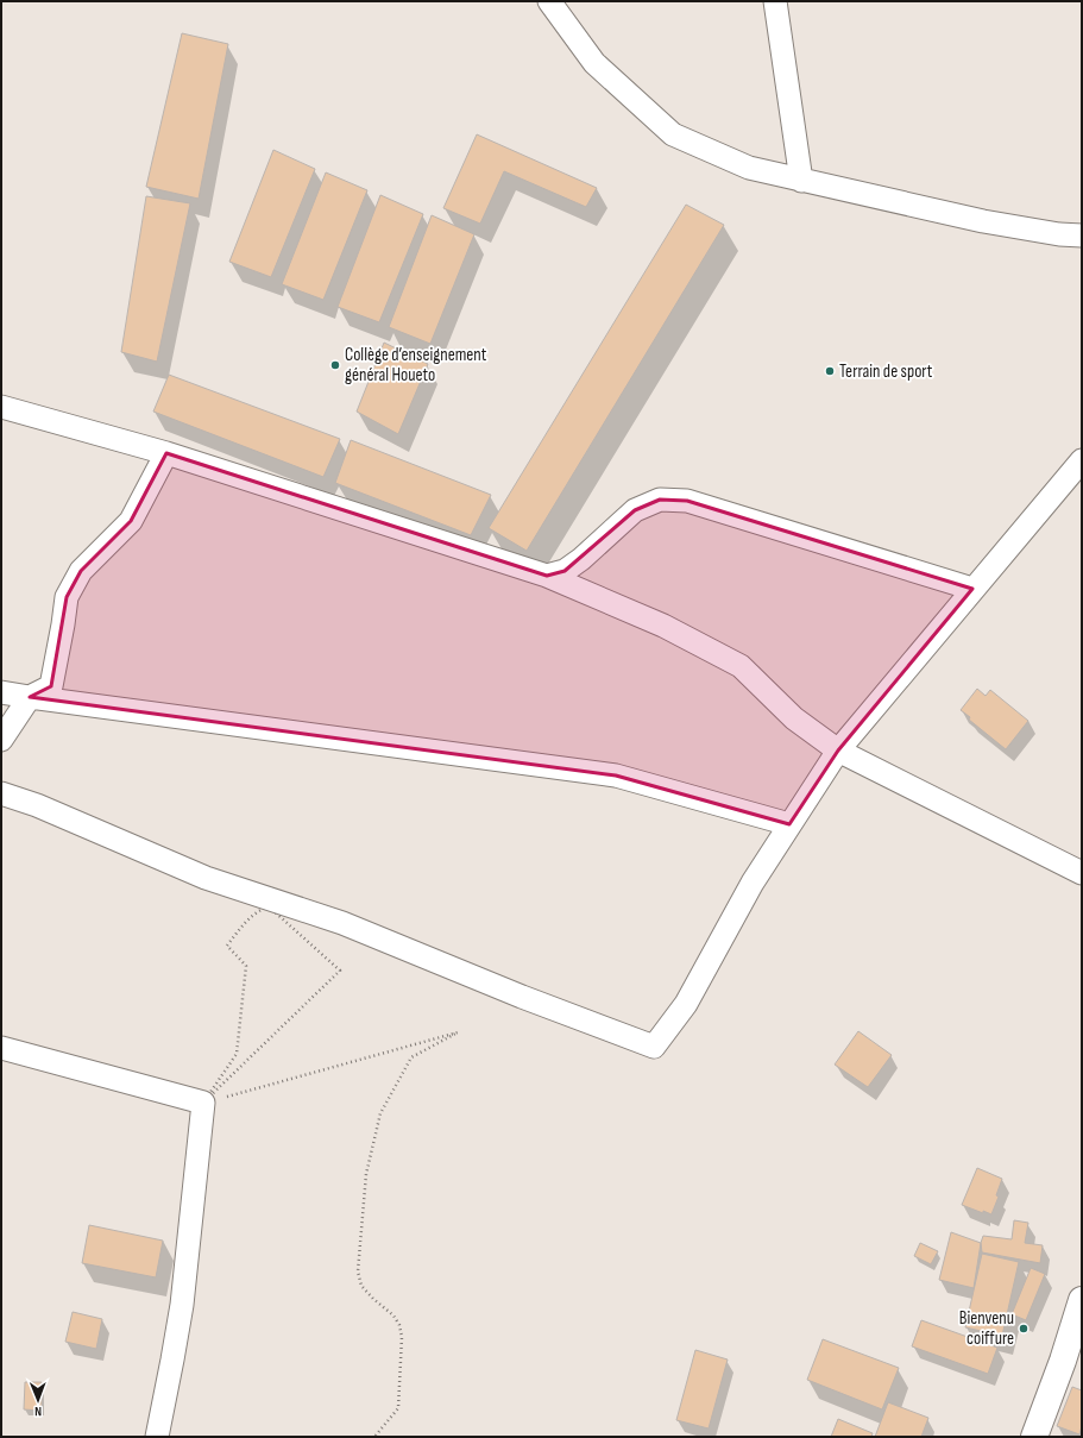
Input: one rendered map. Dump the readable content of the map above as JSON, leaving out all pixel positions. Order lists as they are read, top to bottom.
{
  "places": ["Collège d’enseignement général Houeto", "Terrain de sport", "Bienvenu coiffure"],
  "north": "bottom"
}
